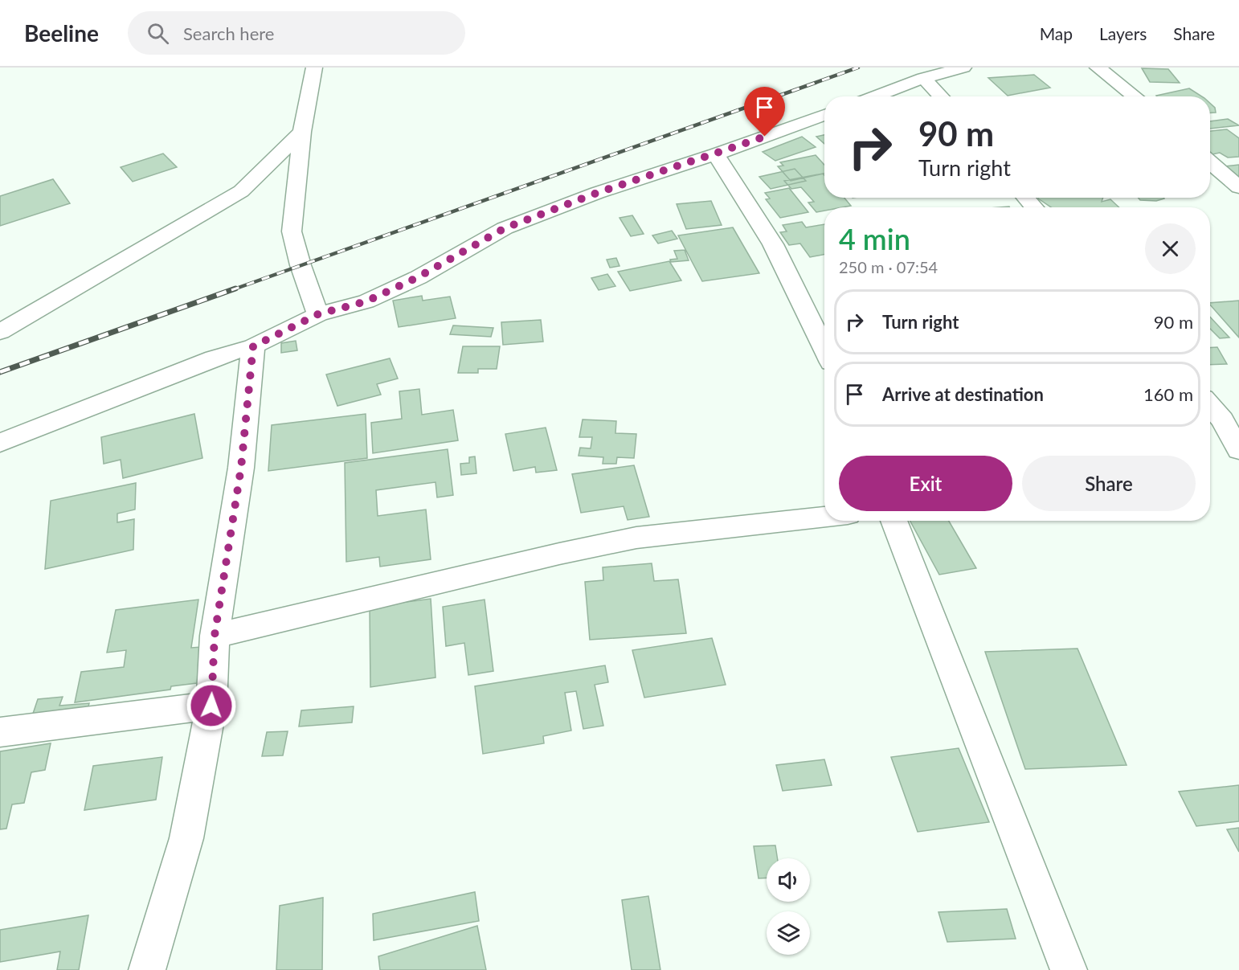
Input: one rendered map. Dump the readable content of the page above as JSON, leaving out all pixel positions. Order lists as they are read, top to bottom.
{
  "page": {
    "header": "Beeline",
    "search": "Search here",
    "nav": ["Map", "Layers", "Share"],
    "turn": ["90 m", "Turn right"],
    "heading": ["4 min", "250 m · 07:54"],
    "list": [
      {
        "name": "Turn right",
        "value": "90 m"
      },
      {
        "name": "Arrive at destination",
        "value": "160 m"
      }
    ],
    "buttons": ["Exit", "Share"]
  }
}
